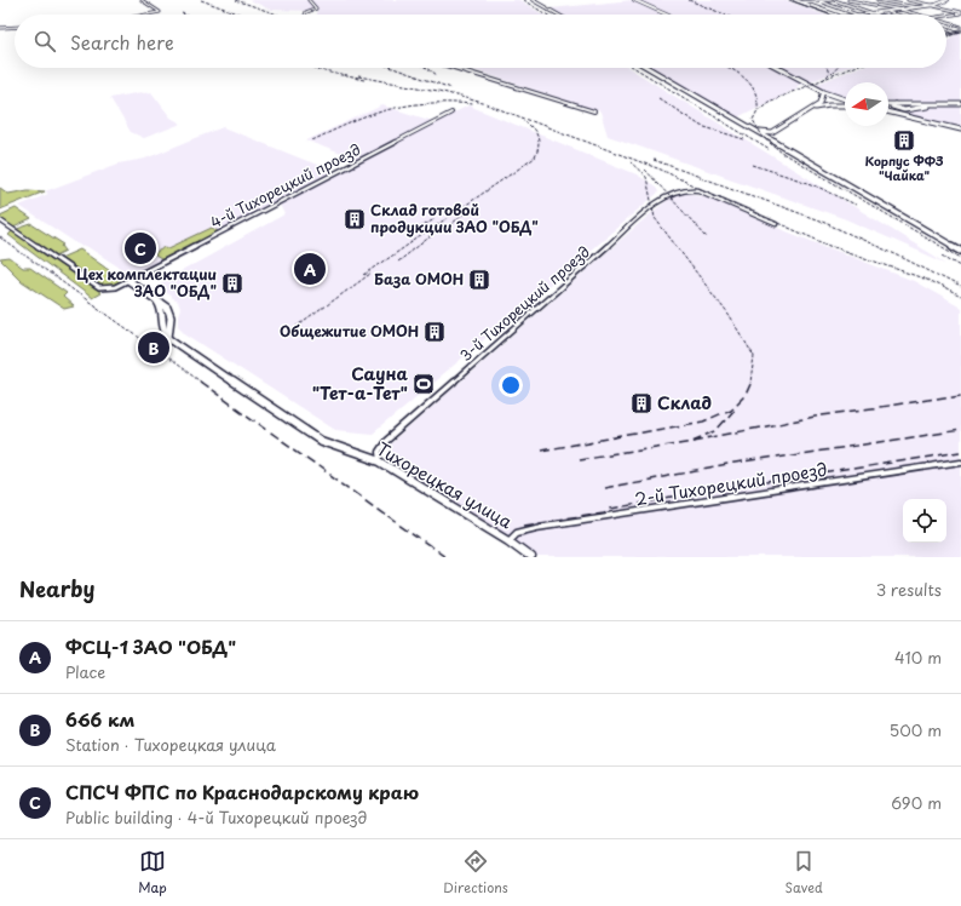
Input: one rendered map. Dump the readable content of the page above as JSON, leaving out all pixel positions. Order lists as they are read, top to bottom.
{
  "streets": {
    "street": [
      "4-й Тихорецкий проезд",
      "3-й Тихорецкий проезд",
      "2-й Тихорецкий проезд",
      "Тихорецкая улица"
    ]
  },
  "crossings": [
    ["3-й Тихорецкий проезд", "Тихорецкая улица"],
    ["2-й Тихорецкий проезд", "Тихорецкая улица"]
  ],
  "places": {
    "building": [
      "Корпус ФФЗ \"Чайка\"",
      "Склад готовой продукции ЗАО \"ОБД\"",
      "База ОМОН",
      "Цех комплектации ЗАО \"ОБД\"",
      "Общежитие ОМОН",
      "Склад"
    ],
    "sports": ["Сауна \"Тет-а-Тет\""]
  },
  "north": "left",
  "page": {
    "search": "Search here",
    "pins": ["C", "A", "B"],
    "heading": ["Nearby", "3 results"],
    "list": [
      {
        "mark": "A",
        "name": "ФСЦ-1 ЗАО \"ОБД\"",
        "note": "Place",
        "value": "410 m"
      },
      {
        "mark": "B",
        "name": "666 км",
        "note": "Station · Тихорецкая улица",
        "value": "500 m"
      },
      {
        "mark": "C",
        "name": "СПСЧ ФПС по Краснодарскому краю",
        "note": "Public building · 4-й Тихорецкий проезд",
        "value": "690 m"
      }
    ],
    "nav": ["Map", "Directions", "Saved"]
  }
}
